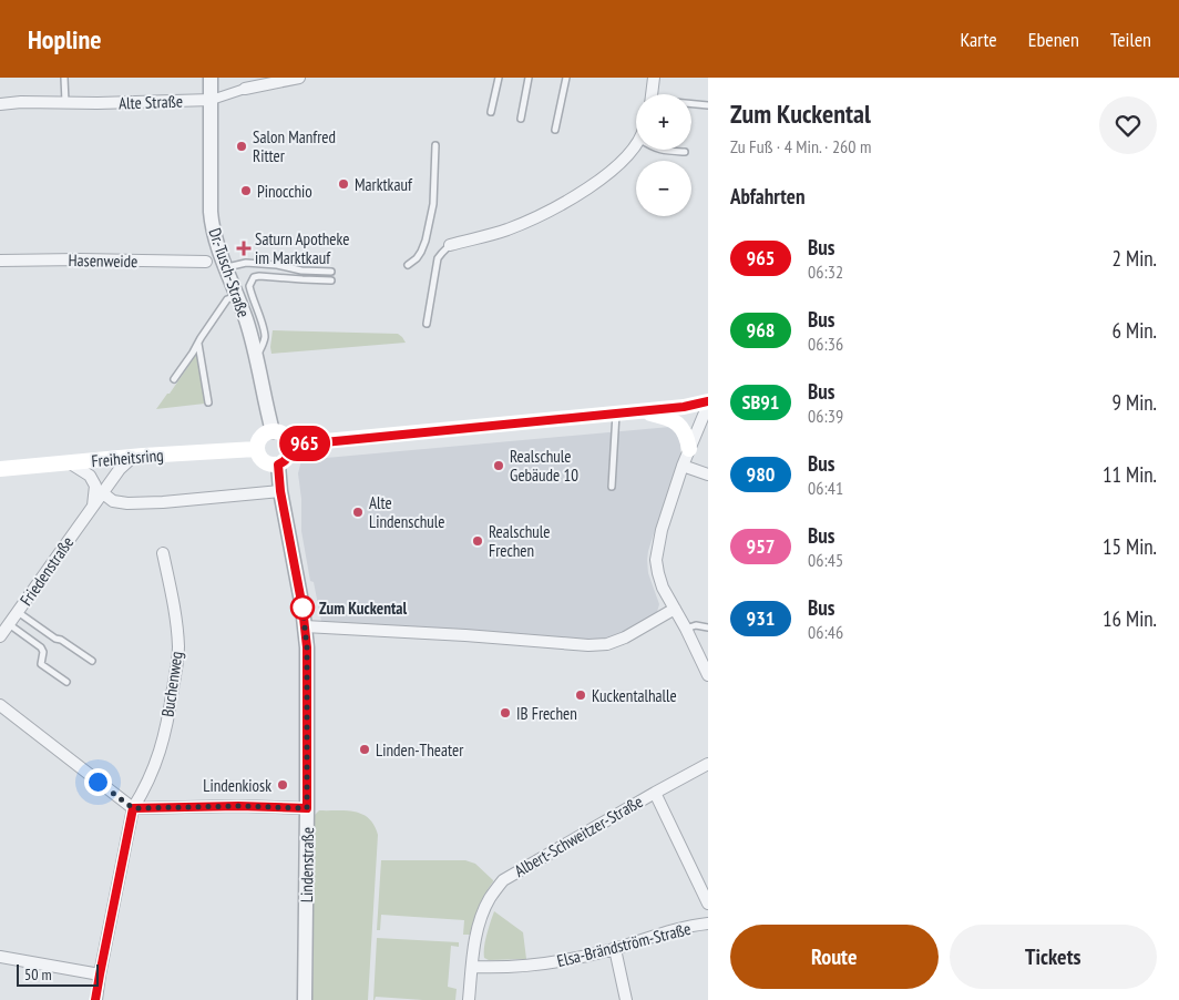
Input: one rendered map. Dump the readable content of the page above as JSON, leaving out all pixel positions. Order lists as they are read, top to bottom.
{
  "streets": {
    "main road": ["Freiheitsring"],
    "street": [
      "Alte Straße",
      "Hasenweide",
      "Dr.-Tusch-Straße",
      "Friedenstraße",
      "Buchenweg",
      "Albert-Schweitzer-Straße",
      "Lindenstraße",
      "Elsa-Brändström-Straße"
    ]
  },
  "crossings": [
    ["Alte Straße", "Dr.-Tusch-Straße"],
    ["Dr.-Tusch-Straße", "Freiheitsring"],
    ["Dr.-Tusch-Straße", "Lindenstraße"],
    ["Freiheitsring", "Friedenstraße"],
    ["Freiheitsring", "Lindenstraße"],
    ["Albert-Schweitzer-Straße", "Elsa-Brändström-Straße"]
  ],
  "places": {
    "other": [
      "Salon Manfred Ritter",
      "Marktkauf",
      "Pinocchio",
      "Realschule Gebäude 10",
      "Alte Lindenschule",
      "Realschule Frechen",
      "Zum Kuckental",
      "Kuckentalhalle",
      "IB Frechen",
      "Linden-Theater",
      "Lindenkiosk"
    ],
    "health": ["Saturn Apotheke im Marktkauf"]
  },
  "lines": ["bus line 965"],
  "scale_bar": "50 m",
  "page": {
    "header": "Hopline",
    "nav": ["Karte", "Ebenen", "Teilen"],
    "on_map": "965",
    "heading": [
      ["Zum Kuckental", "Zu Fuß · 4 Min. · 260 m"],
      "Abfahrten"
    ],
    "map_buttons": ["+", "−"],
    "list": [
      {
        "mark": "965",
        "name": "Bus",
        "note": "06:32",
        "value": "2 Min."
      },
      {
        "mark": "968",
        "name": "Bus",
        "note": "06:36",
        "value": "6 Min."
      },
      {
        "mark": "SB91",
        "name": "Bus",
        "note": "06:39",
        "value": "9 Min."
      },
      {
        "mark": "980",
        "name": "Bus",
        "note": "06:41",
        "value": "11 Min."
      },
      {
        "mark": "957",
        "name": "Bus",
        "note": "06:45",
        "value": "15 Min."
      },
      {
        "mark": "931",
        "name": "Bus",
        "note": "06:46",
        "value": "16 Min."
      }
    ],
    "buttons": ["Route", "Tickets"],
    "scale": "50 m"
  }
}
